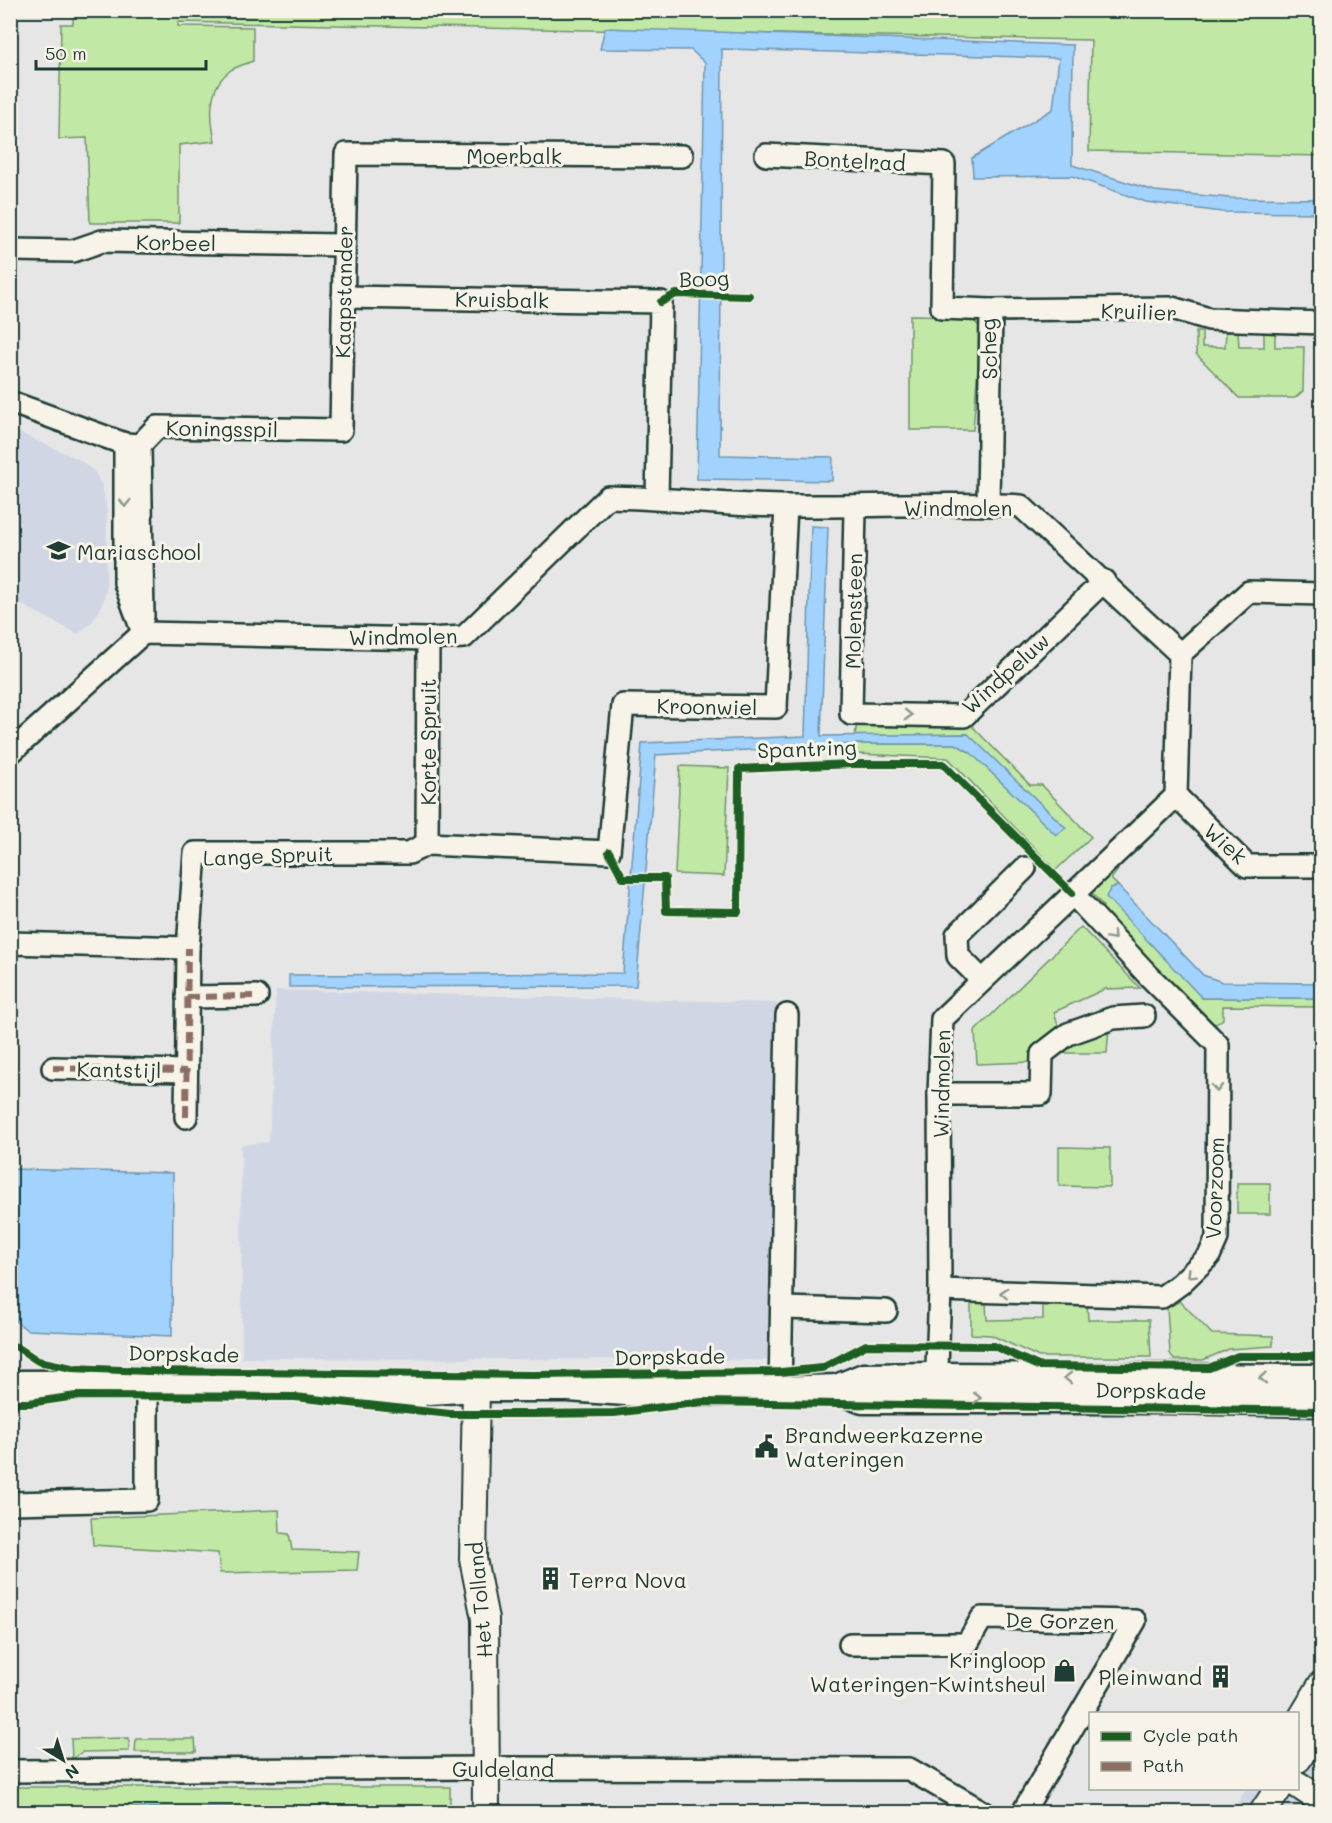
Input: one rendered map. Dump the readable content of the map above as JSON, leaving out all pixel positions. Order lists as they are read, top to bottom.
{
  "streets": {
    "main road": ["Dorpskade"],
    "street": [
      "Moerbalk",
      "Bontelrad",
      "Korbeel",
      "Boog",
      "Kaapstander",
      "Kruisbalk",
      "Kruilier",
      "Scheg",
      "Koningsspil",
      "Windmolen",
      "Molensteen",
      "Windpeluw",
      "Kroonwiel",
      "Korte Spruit",
      "Wiek",
      "Lange Spruit",
      "Kantstijl",
      "Voorzoom",
      "Het Tolland",
      "De Gorzen",
      "Guldeland"
    ],
    "cycle path": ["Spantring"]
  },
  "crossings": [
    ["Moerbalk", "Kaapstander"],
    ["Bontelrad", "Scheg"],
    ["Korbeel", "Kaapstander"],
    ["Boog", "Kruisbalk"],
    ["Boog", "Windmolen"],
    ["Kaapstander", "Kruisbalk"],
    ["Kaapstander", "Koningsspil"],
    ["Kruilier", "Scheg"],
    ["Scheg", "Windmolen"],
    ["Windmolen", "Molensteen"],
    ["Windmolen", "Windpeluw"],
    ["Windmolen", "Kroonwiel"],
    ["Windmolen", "Korte Spruit"],
    ["Windmolen", "Wiek"],
    ["Windmolen", "Voorzoom"],
    ["Windmolen", "Dorpskade"],
    ["Molensteen", "Windpeluw"],
    ["Kroonwiel", "Lange Spruit"],
    ["Korte Spruit", "Lange Spruit"],
    ["Lange Spruit", "Kantstijl"],
    ["Dorpskade", "Het Tolland"],
    ["Het Tolland", "Guldeland"]
  ],
  "one_way": ["Windpeluw"],
  "places": {
    "school or university": ["Mariaschool"],
    "public building": ["Brandweerkazerne Wateringen"],
    "building": ["Terra Nova", "Pleinwand"],
    "shop": ["Kringloop Wateringen-Kwintsheul"]
  },
  "legend": ["Cycle path", "Path"],
  "scale_bar": "50 m",
  "north": "bottom right"
}
